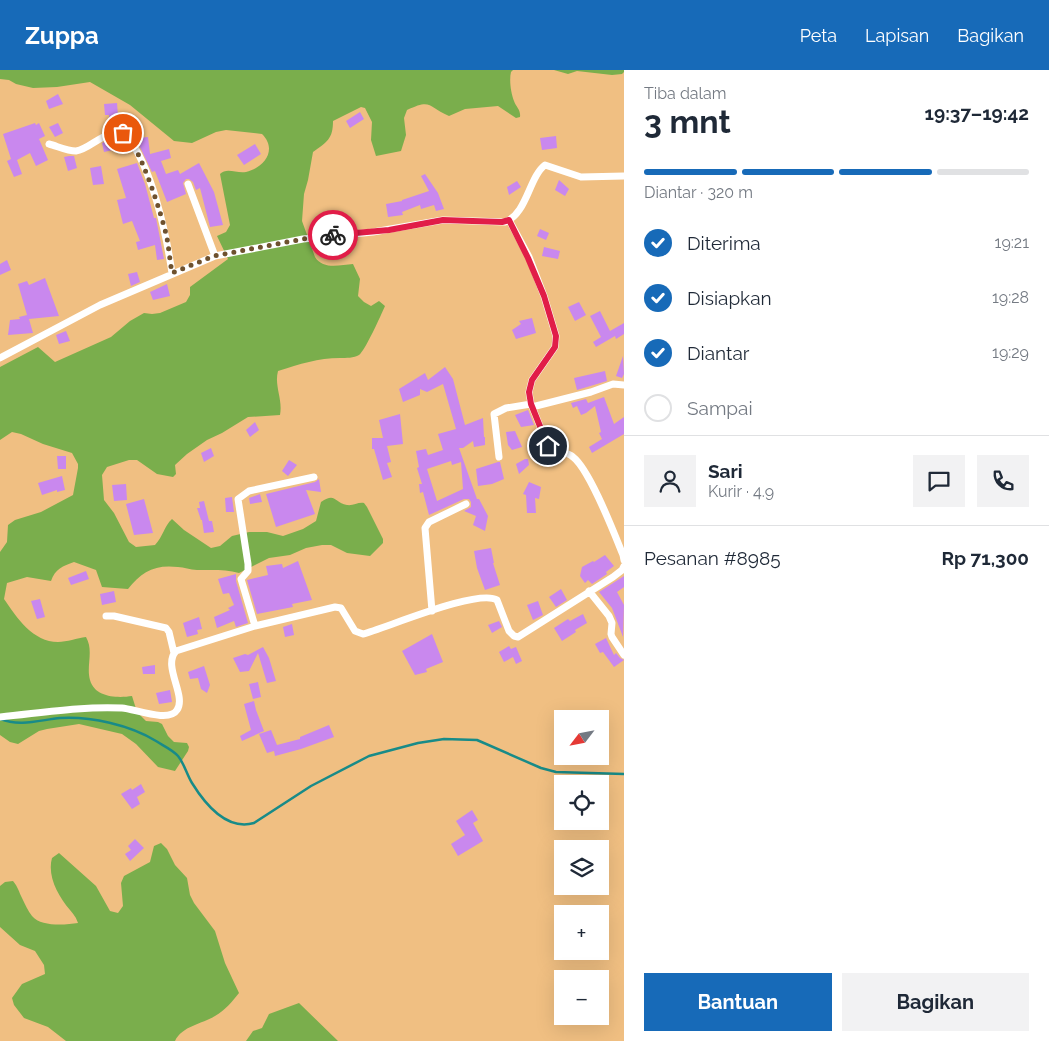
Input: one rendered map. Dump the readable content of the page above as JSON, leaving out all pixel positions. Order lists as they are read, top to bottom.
{
  "north": "bottom left",
  "page": {
    "header": "Zuppa",
    "nav": ["Peta", "Lapisan", "Bagikan"],
    "heading": ["3 mnt", "Tiba dalam", "19:37–19:42"],
    "panel": [
      "Sari",
      "Kurir · 4.9",
      "Pesanan #8985",
      "Rp 71,300"
    ],
    "bar": "Diantar · 320 m",
    "list": [
      ["Diterima", "19:21"],
      ["Disiapkan", "19:28"],
      ["Diantar", "19:29"],
      "Sampai"
    ],
    "map_buttons": ["+", "−"],
    "buttons": ["Bantuan", "Bagikan"]
  }
}
